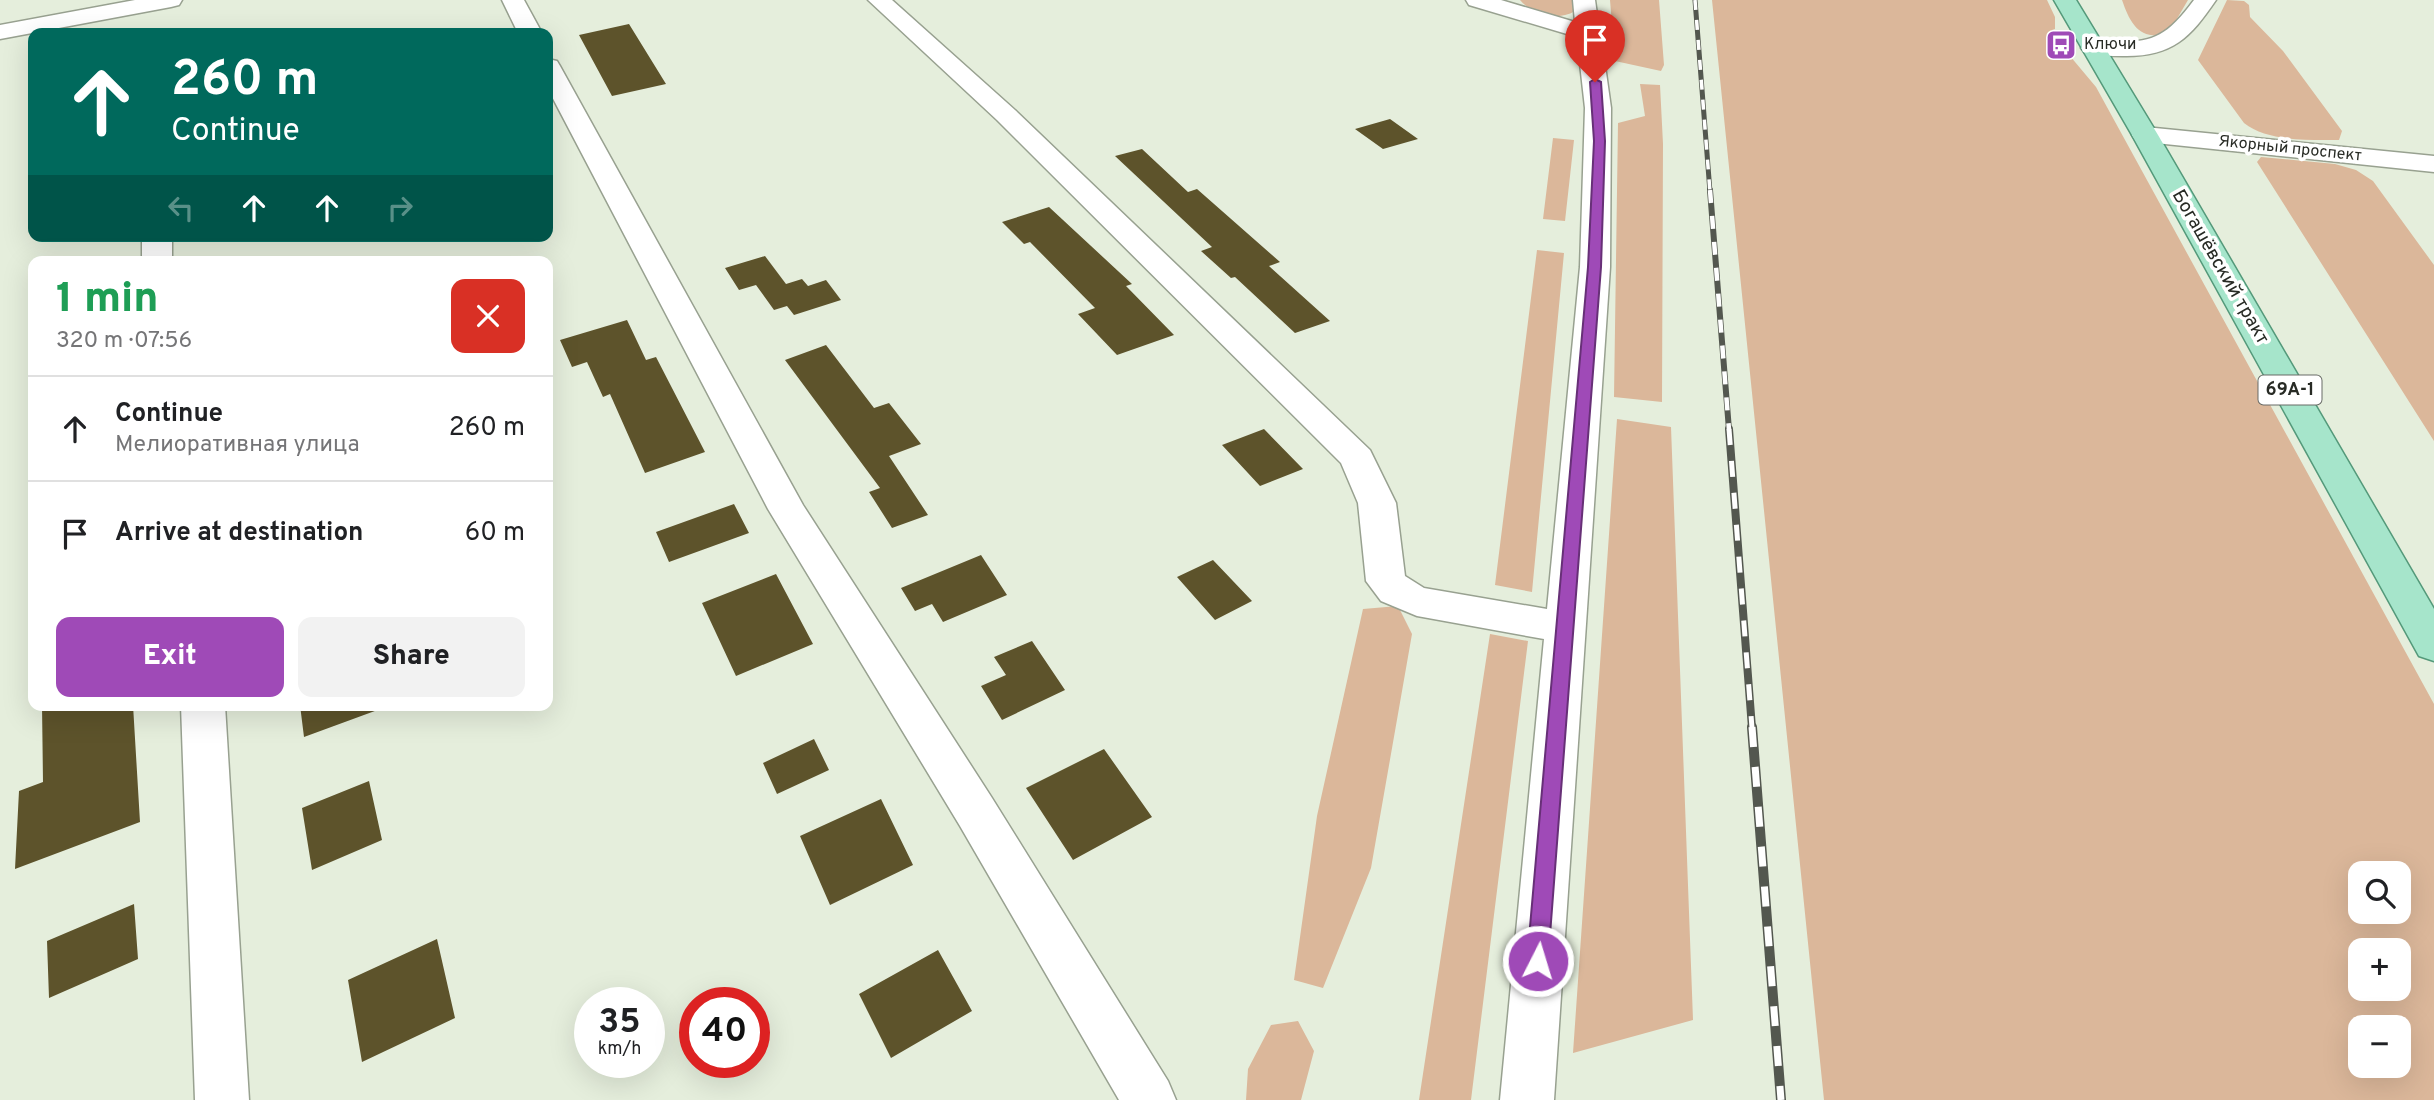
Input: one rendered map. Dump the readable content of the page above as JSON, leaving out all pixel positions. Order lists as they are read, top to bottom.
{
  "streets": {
    "main road": ["Богашёвский тракт", "69А-1"],
    "street": ["Якорный проспект"]
  },
  "crossings": [
    ["Якорный проспект", "Богашёвский тракт"]
  ],
  "places": {
    "bus stop": ["Ключи"]
  },
  "page": {
    "turn": ["260 m", "Continue"],
    "heading": ["1 min", "320 m · 07:56"],
    "list": [
      {
        "name": "Continue",
        "note": "Мелиоративная улица",
        "value": "260 m"
      },
      {
        "name": "Arrive at destination",
        "value": "60 m"
      }
    ],
    "buttons": ["Exit", "Share"],
    "map_buttons": ["+", "−"],
    "speed": "35 km/h",
    "limit": "40"
  }
}
